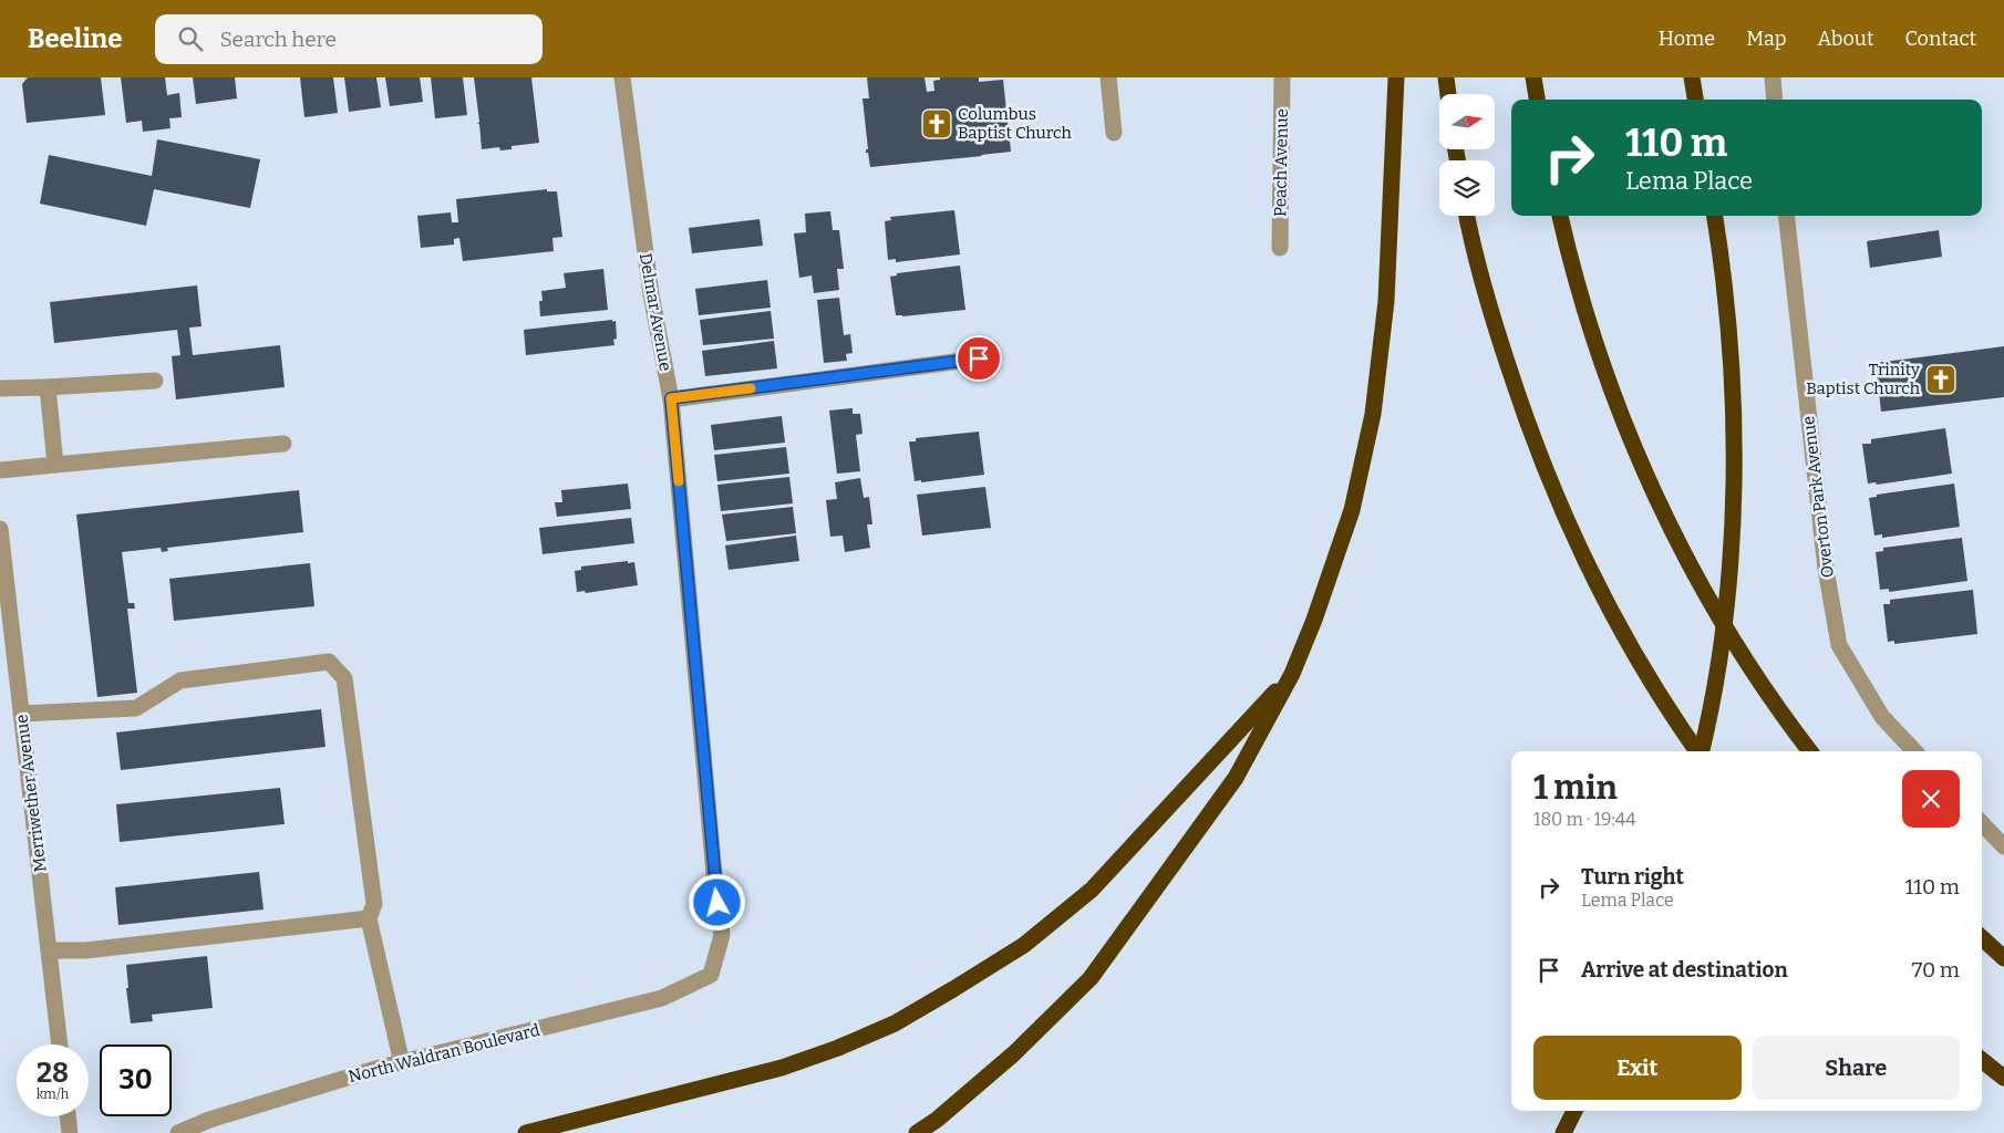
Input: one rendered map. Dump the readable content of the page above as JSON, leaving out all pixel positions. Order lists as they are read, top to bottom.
{
  "streets": {
    "street": [
      "Peach Avenue",
      "Delmar Avenue",
      "Overton Park Avenue",
      "Merriwether Avenue",
      "North Waldran Boulevard"
    ]
  },
  "crossings": [
    ["Delmar Avenue", "North Waldran Boulevard"]
  ],
  "places": {
    "church": ["Columbus Baptist Church", "Trinity Baptist Church"]
  },
  "north": "right",
  "page": {
    "header": "Beeline",
    "search": "Search here",
    "nav": [
      "Home",
      "Map",
      "About",
      "Contact"
    ],
    "turn": ["110 m", "Lema Place"],
    "heading": ["1 min", "180 m · 19:44"],
    "list": [
      {
        "name": "Turn right",
        "note": "Lema Place",
        "value": "110 m"
      },
      {
        "name": "Arrive at destination",
        "value": "70 m"
      }
    ],
    "buttons": ["Exit", "Share"],
    "speed": "28 km/h",
    "limit": "30"
  }
}
